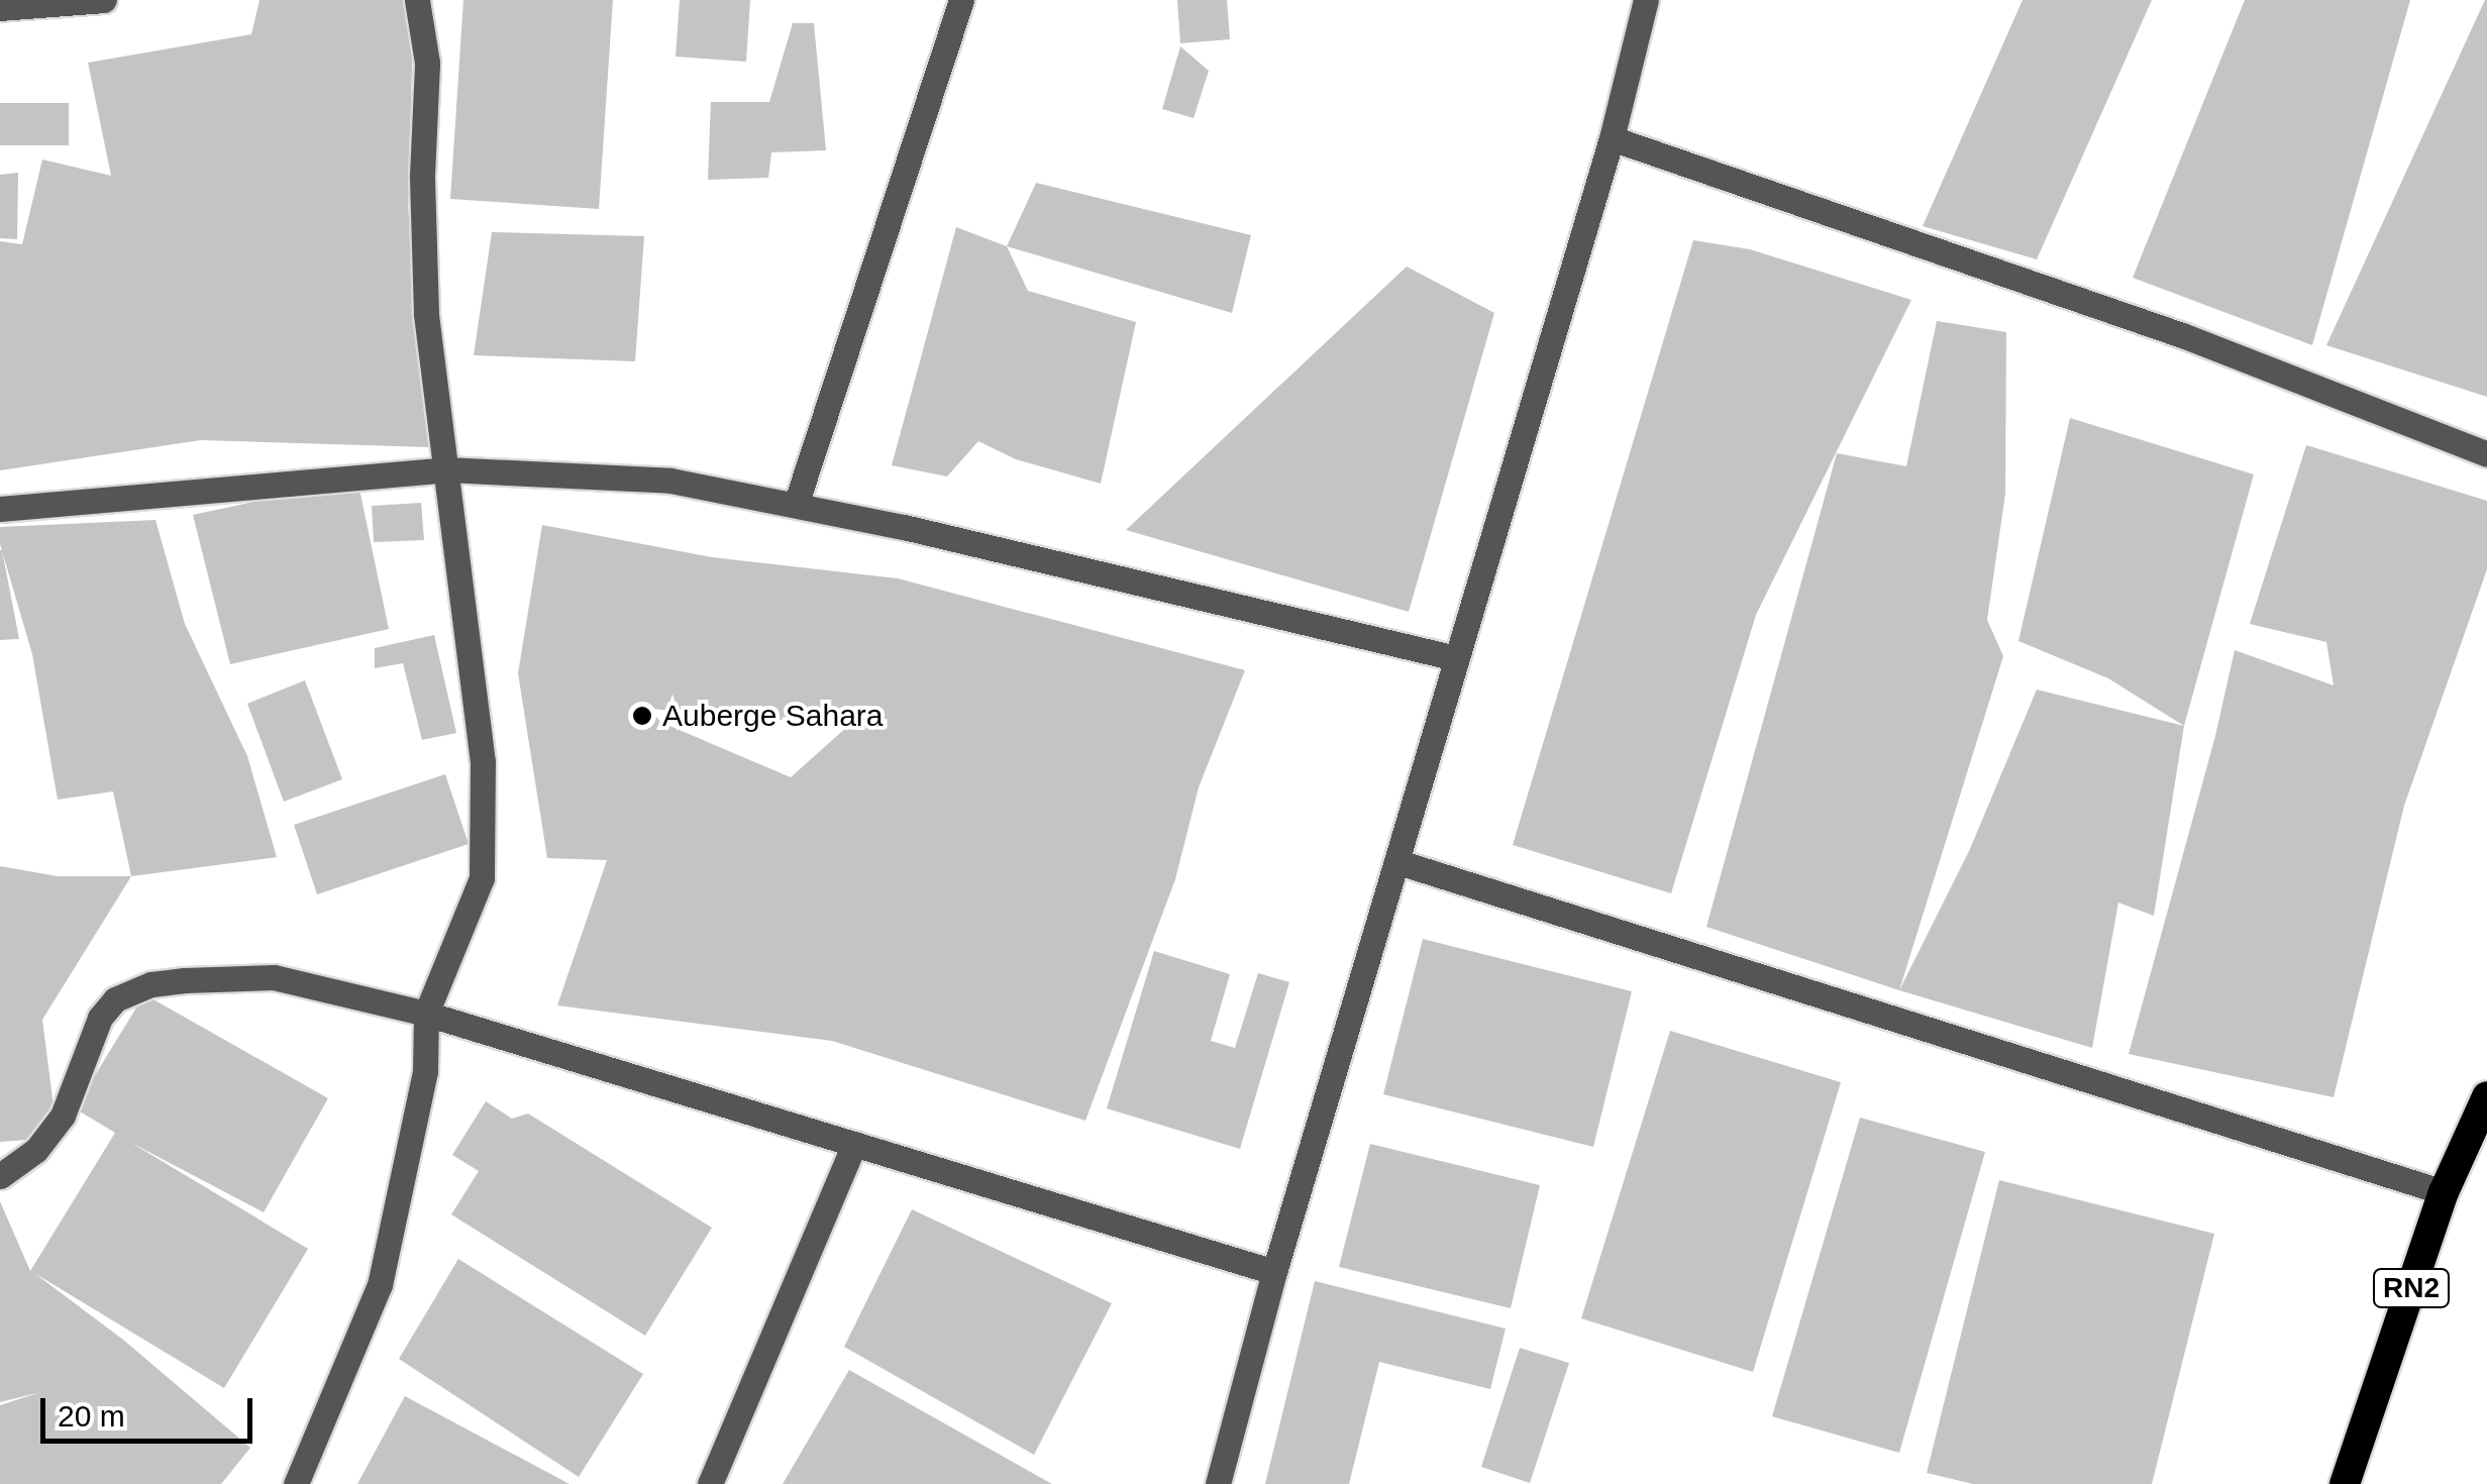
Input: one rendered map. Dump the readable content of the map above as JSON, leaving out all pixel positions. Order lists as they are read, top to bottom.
{
  "streets": {
    "highway": ["RN2"]
  },
  "places": ["Auberge Sahara"],
  "scale_bar": "20 m"
}
